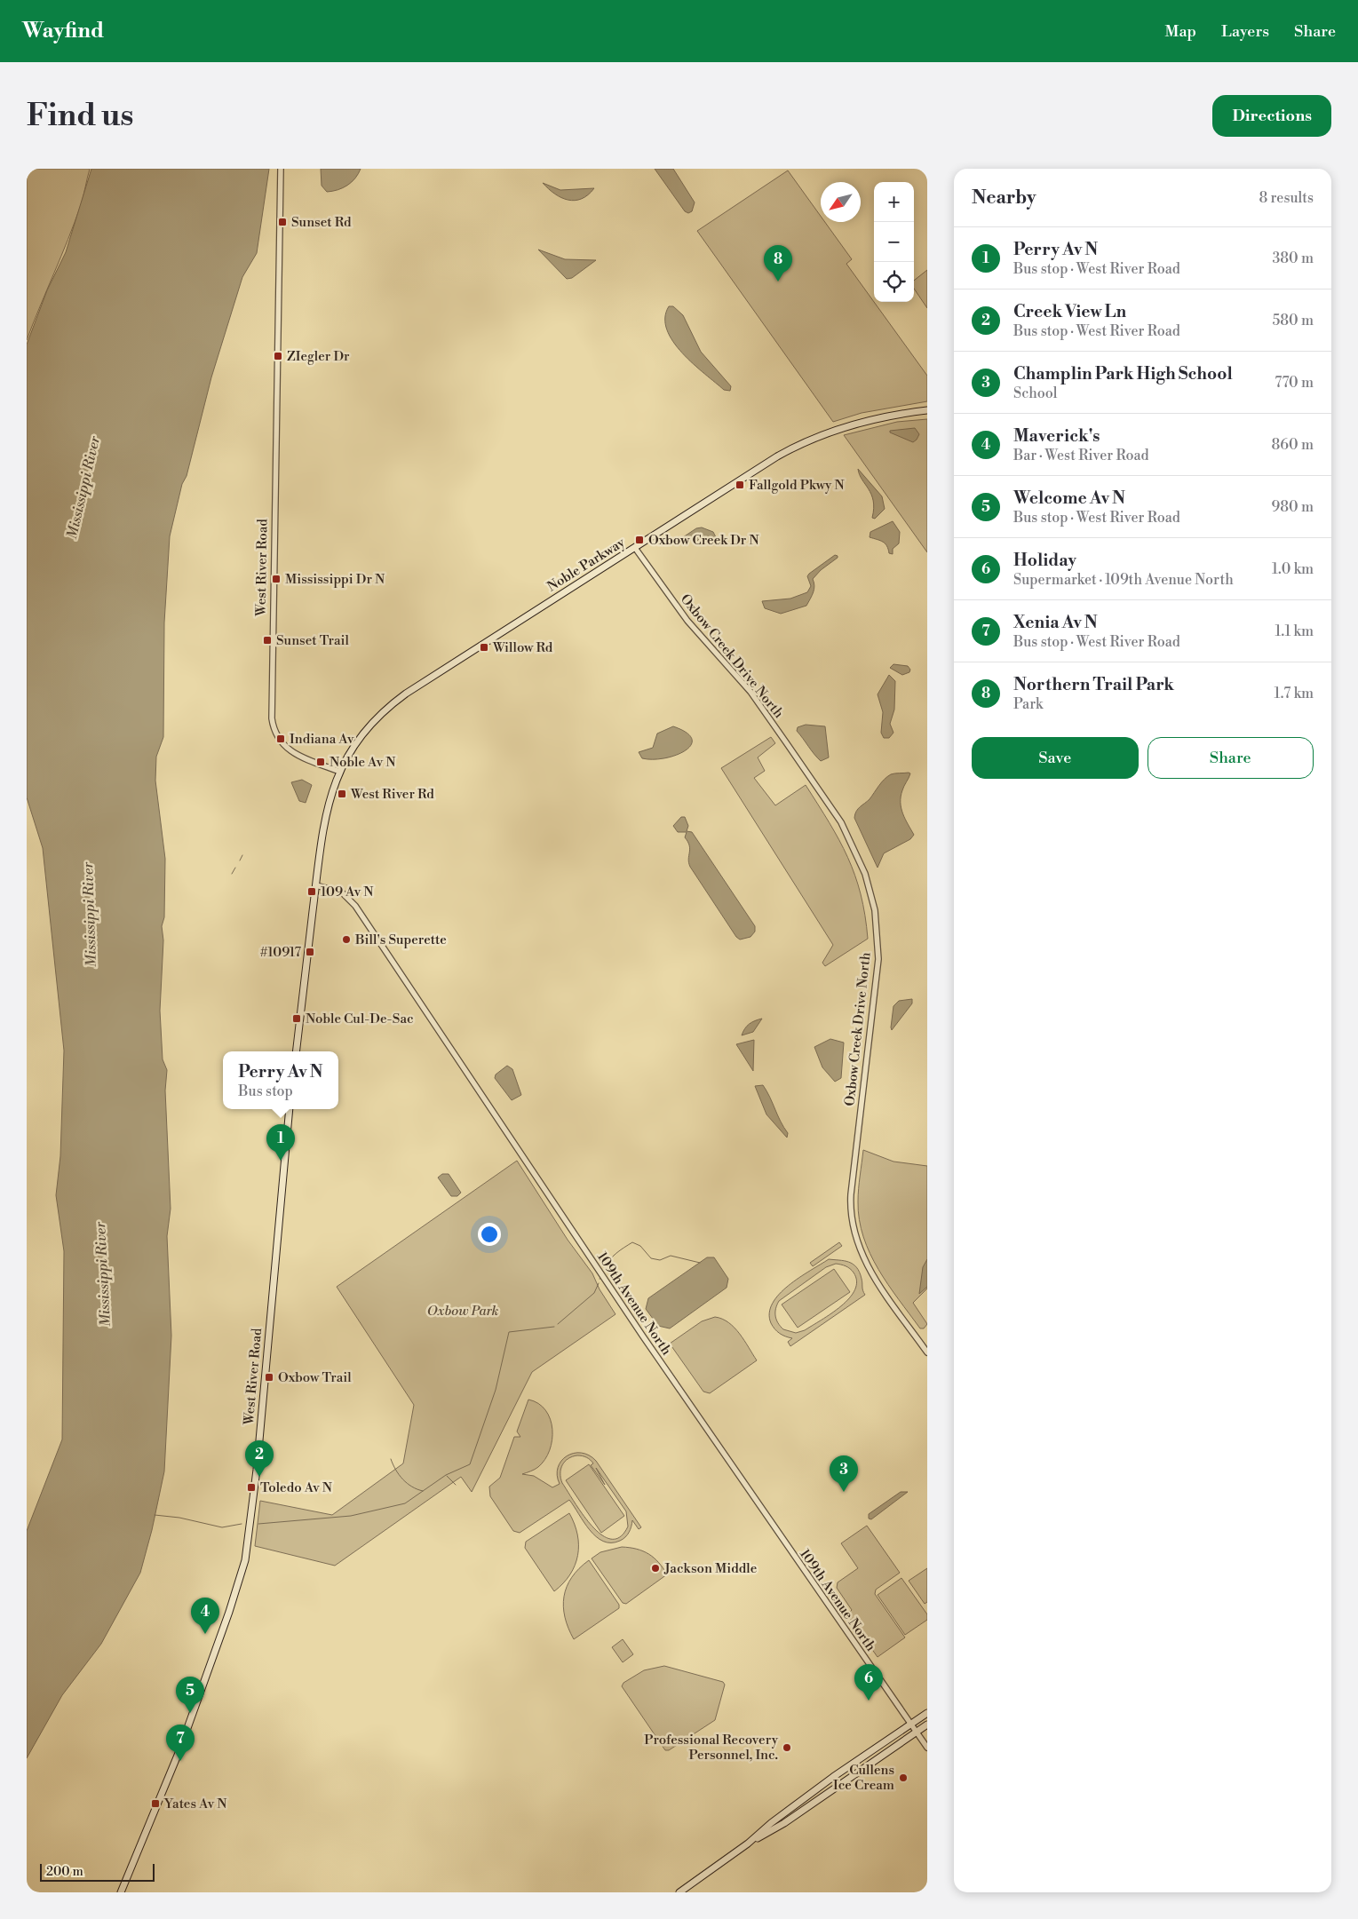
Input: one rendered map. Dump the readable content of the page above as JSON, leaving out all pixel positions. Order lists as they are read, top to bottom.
{
  "streets": {
    "main road": ["Noble Parkway", "West River Road"],
    "street": ["Oxbow Creek Drive North", "109th Avenue North"]
  },
  "crossings": [
    ["Noble Parkway", "West River Road"],
    ["Noble Parkway", "Oxbow Creek Drive North"]
  ],
  "water": ["Mississippi River"],
  "parks": ["Oxbow Park"],
  "places": {
    "transit": [
      "Sunset Rd",
      "ZIegler Dr",
      "Fallgold Pkwy N",
      "Oxbow Creek Dr N",
      "Mississippi Dr N",
      "Sunset Trail",
      "Willow Rd",
      "Indiana Av",
      "Noble Av N",
      "West River Rd",
      "109 Av N",
      "#10917",
      "Noble Cul-De-Sac",
      "Oxbow Trail",
      "Toledo Av N",
      "Yates Av N"
    ],
    "other": [
      "Bill's Superette",
      "Jackson Middle",
      "Professional Recovery Personnel, Inc.",
      "Cullens Ice Cream"
    ]
  },
  "scale_bar": "200 m",
  "north": "bottom left",
  "page": {
    "header": "Wayfind",
    "nav": ["Map", "Layers", "Share"],
    "buttons": [
      "Directions",
      ["Save", "Share"]
    ],
    "title": "Find us",
    "heading": ["Nearby", "8 results"],
    "map_buttons": ["+", "−"],
    "list": [
      {
        "mark": "1",
        "name": "Perry Av N",
        "note": "Bus stop · West River Road",
        "value": "380 m"
      },
      {
        "mark": "2",
        "name": "Creek View Ln",
        "note": "Bus stop · West River Road",
        "value": "580 m"
      },
      {
        "mark": "3",
        "name": "Champlin Park High School",
        "note": "School",
        "value": "770 m"
      },
      {
        "mark": "4",
        "name": "Maverick's",
        "note": "Bar · West River Road",
        "value": "860 m"
      },
      {
        "mark": "5",
        "name": "Welcome Av N",
        "note": "Bus stop · West River Road",
        "value": "980 m"
      },
      {
        "mark": "6",
        "name": "Holiday",
        "note": "Supermarket · 109th Avenue North",
        "value": "1.0 km"
      },
      {
        "mark": "7",
        "name": "Xenia Av N",
        "note": "Bus stop · West River Road",
        "value": "1.1 km"
      },
      {
        "mark": "8",
        "name": "Northern Trail Park",
        "note": "Park",
        "value": "1.7 km"
      }
    ],
    "pins": [
      "8",
      "1",
      "2",
      "3",
      "4",
      "6",
      "5",
      "7"
    ],
    "popup": ["Perry Av N", "Bus stop"],
    "scale": "200 m"
  }
}
